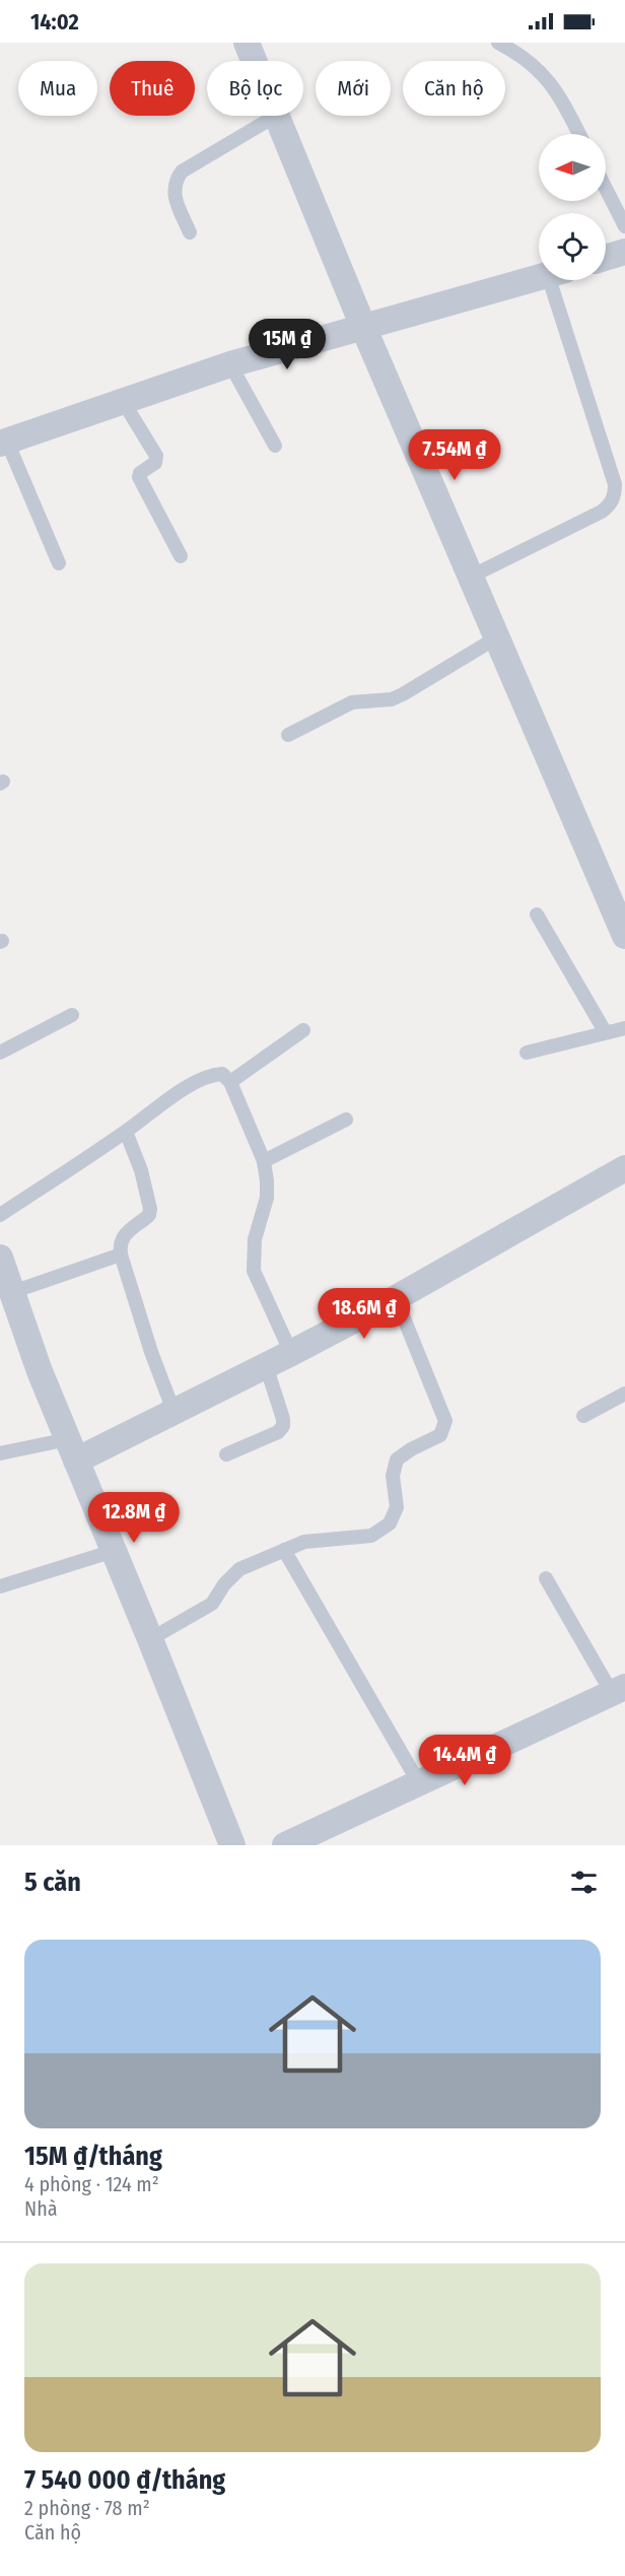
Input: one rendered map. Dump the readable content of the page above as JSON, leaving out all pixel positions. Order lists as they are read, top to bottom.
{
  "north": "left",
  "page": {
    "status": "14:02",
    "chip": [
      "Mua",
      "Thuê",
      "Bộ lọc",
      "Mới",
      "Căn hộ"
    ],
    "price": [
      "15M ₫",
      "7.54M ₫",
      "18.6M ₫",
      "12.8M ₫",
      "14.4M ₫"
    ],
    "heading": "5 căn",
    "list": [
      {
        "name": "15M ₫/tháng",
        "note": "4 phòng · 124 m² · Nhà"
      },
      {
        "name": "7 540 000 ₫/tháng",
        "note": "2 phòng · 78 m² · Căn hộ"
      }
    ]
  }
}
